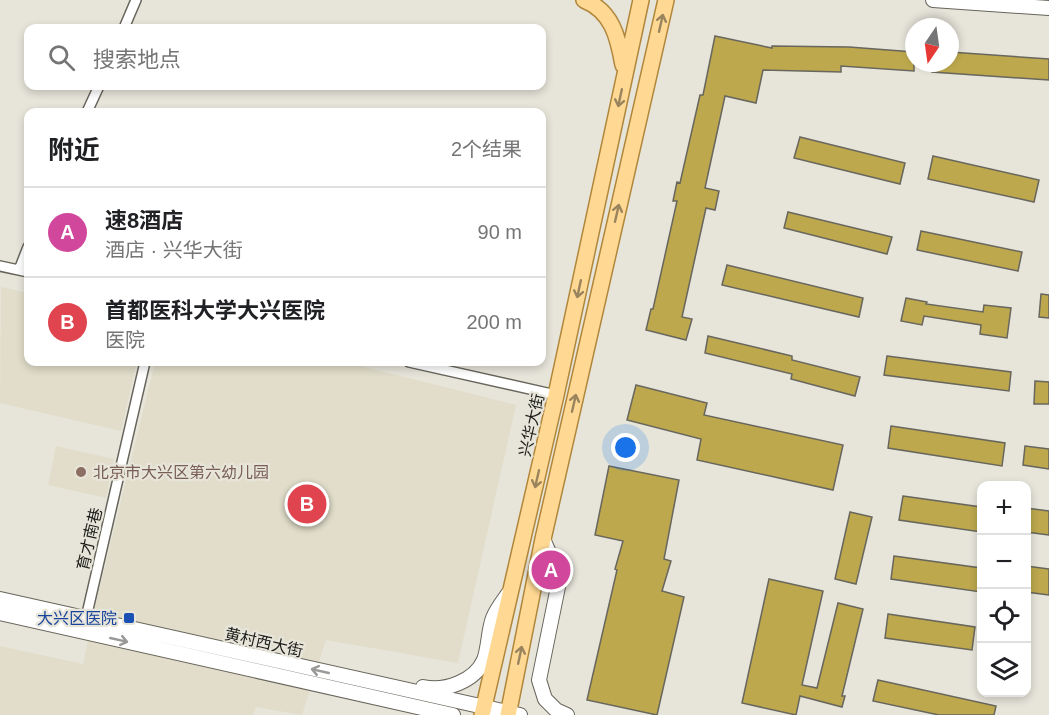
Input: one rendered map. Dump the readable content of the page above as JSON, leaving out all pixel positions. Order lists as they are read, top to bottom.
{
  "streets": {
    "main road": ["兴华大街"],
    "street": ["育才南巷", "黄村西大街"]
  },
  "crossings": [
    ["兴华大街", "黄村西大街"],
    ["育才南巷", "黄村西大街"]
  ],
  "places": {
    "other": ["北京市大兴区第六幼儿园"],
    "transit": ["大兴区医院"]
  },
  "north": "bottom",
  "page": {
    "search": "搜索地点",
    "heading": ["附近", "2个结果"],
    "list": [
      {
        "mark": "A",
        "name": "速8酒店",
        "note": "酒店 · 兴华大街",
        "value": "90 m"
      },
      {
        "mark": "B",
        "name": "首都医科大学大兴医院",
        "note": "医院",
        "value": "200 m"
      }
    ],
    "map_buttons": ["+", "−"],
    "pins": ["B", "A"]
  }
}
